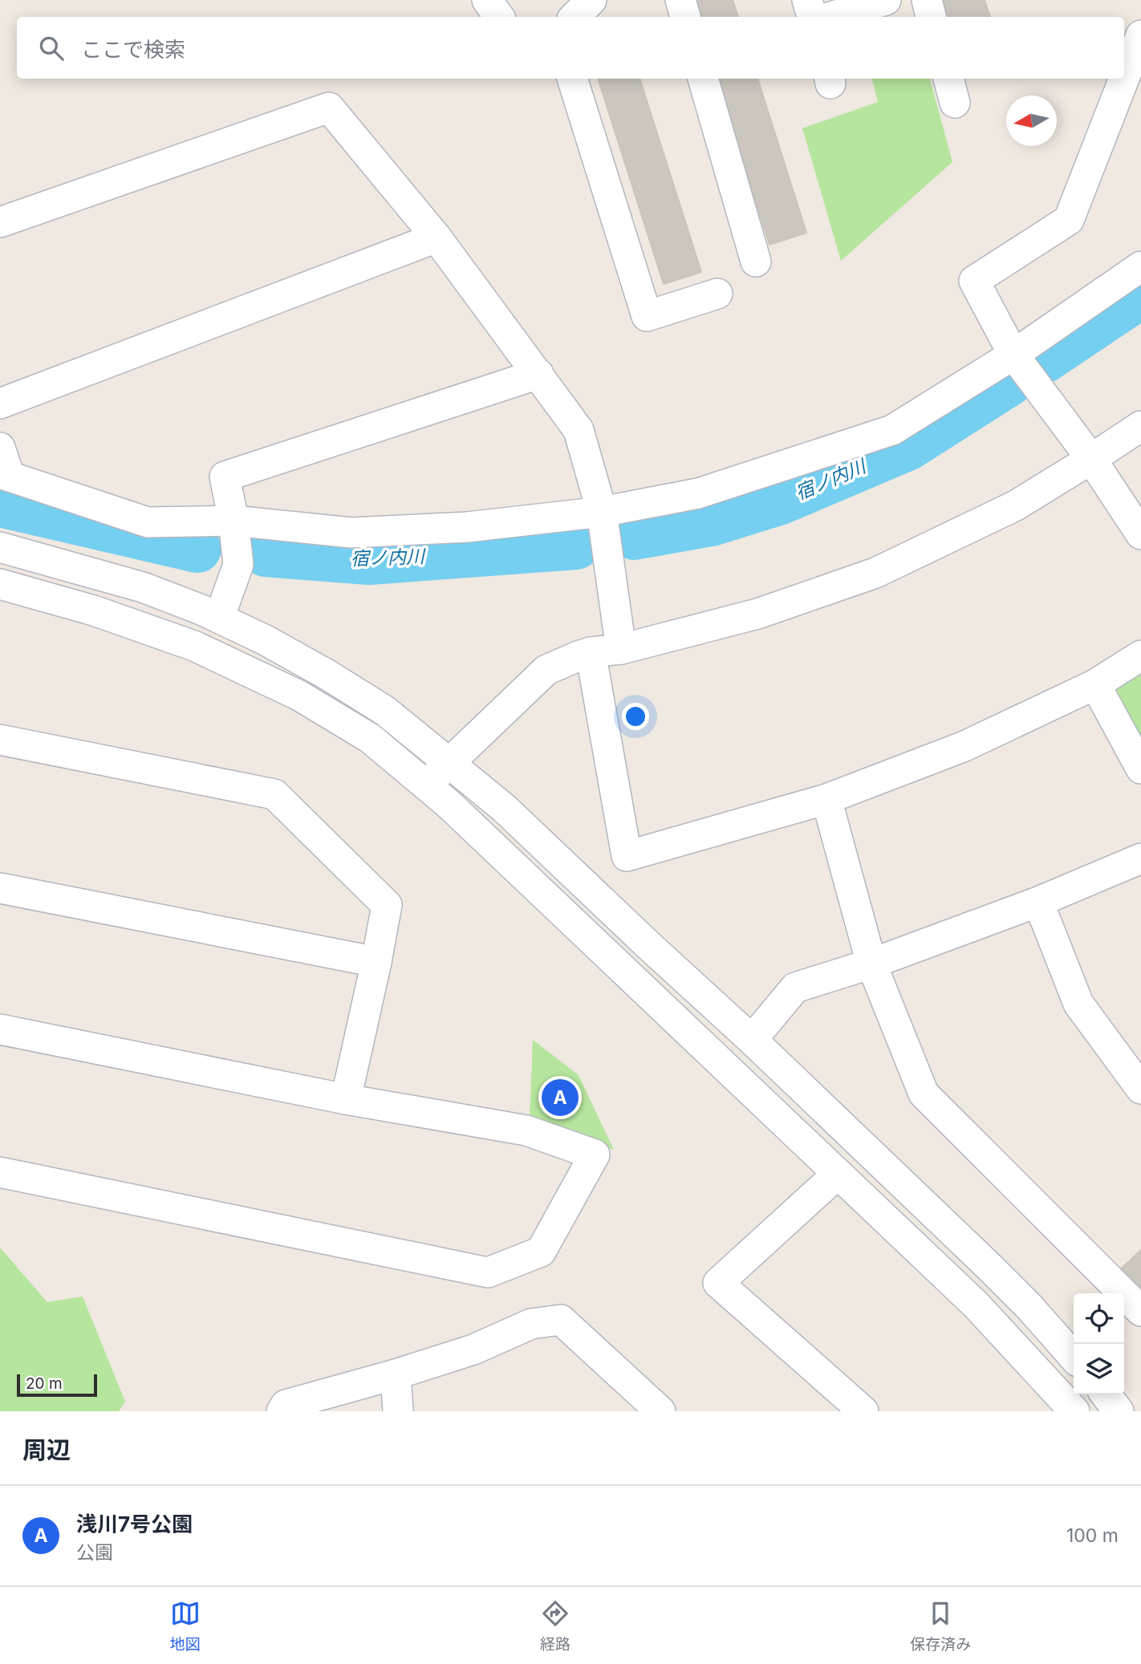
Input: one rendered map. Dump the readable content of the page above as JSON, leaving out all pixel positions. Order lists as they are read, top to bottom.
{
  "water": ["宿ノ内川"],
  "scale_bar": "20 m",
  "north": "left",
  "page": {
    "search": "ここで検索",
    "pins": "A",
    "scale": "20 m",
    "heading": "周辺",
    "list": [
      {
        "mark": "A",
        "name": "浅川7号公園",
        "note": "公園",
        "value": "100 m"
      }
    ],
    "nav": ["地図", "経路", "保存済み"]
  }
}
